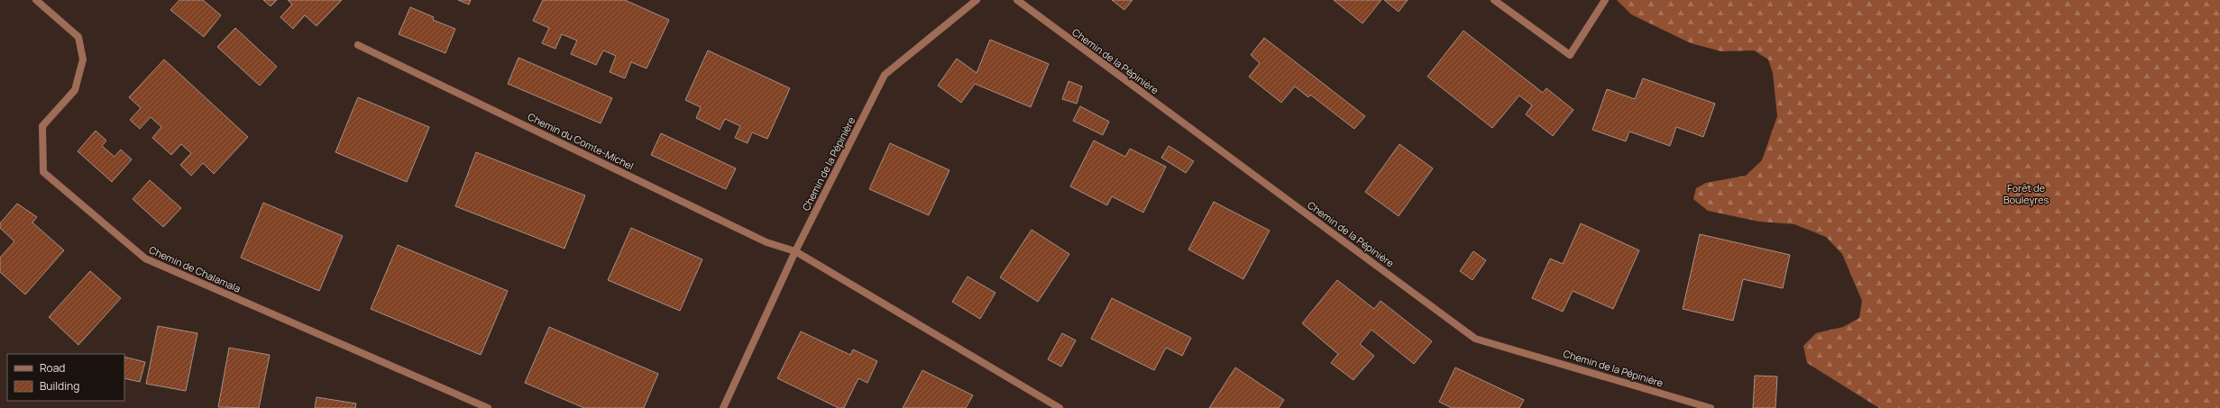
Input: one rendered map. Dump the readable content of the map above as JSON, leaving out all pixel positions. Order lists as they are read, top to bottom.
{
  "streets": {
    "street": ["Chemin de la Pépinière", "Chemin du Comte-Michel", "Chemin de Chalamala"]
  },
  "crossings": [
    ["Chemin de la Pépinière", "Chemin du Comte-Michel"]
  ],
  "parks": ["Forêt de Bouleyres"],
  "legend": ["Road", "Building"]
}
